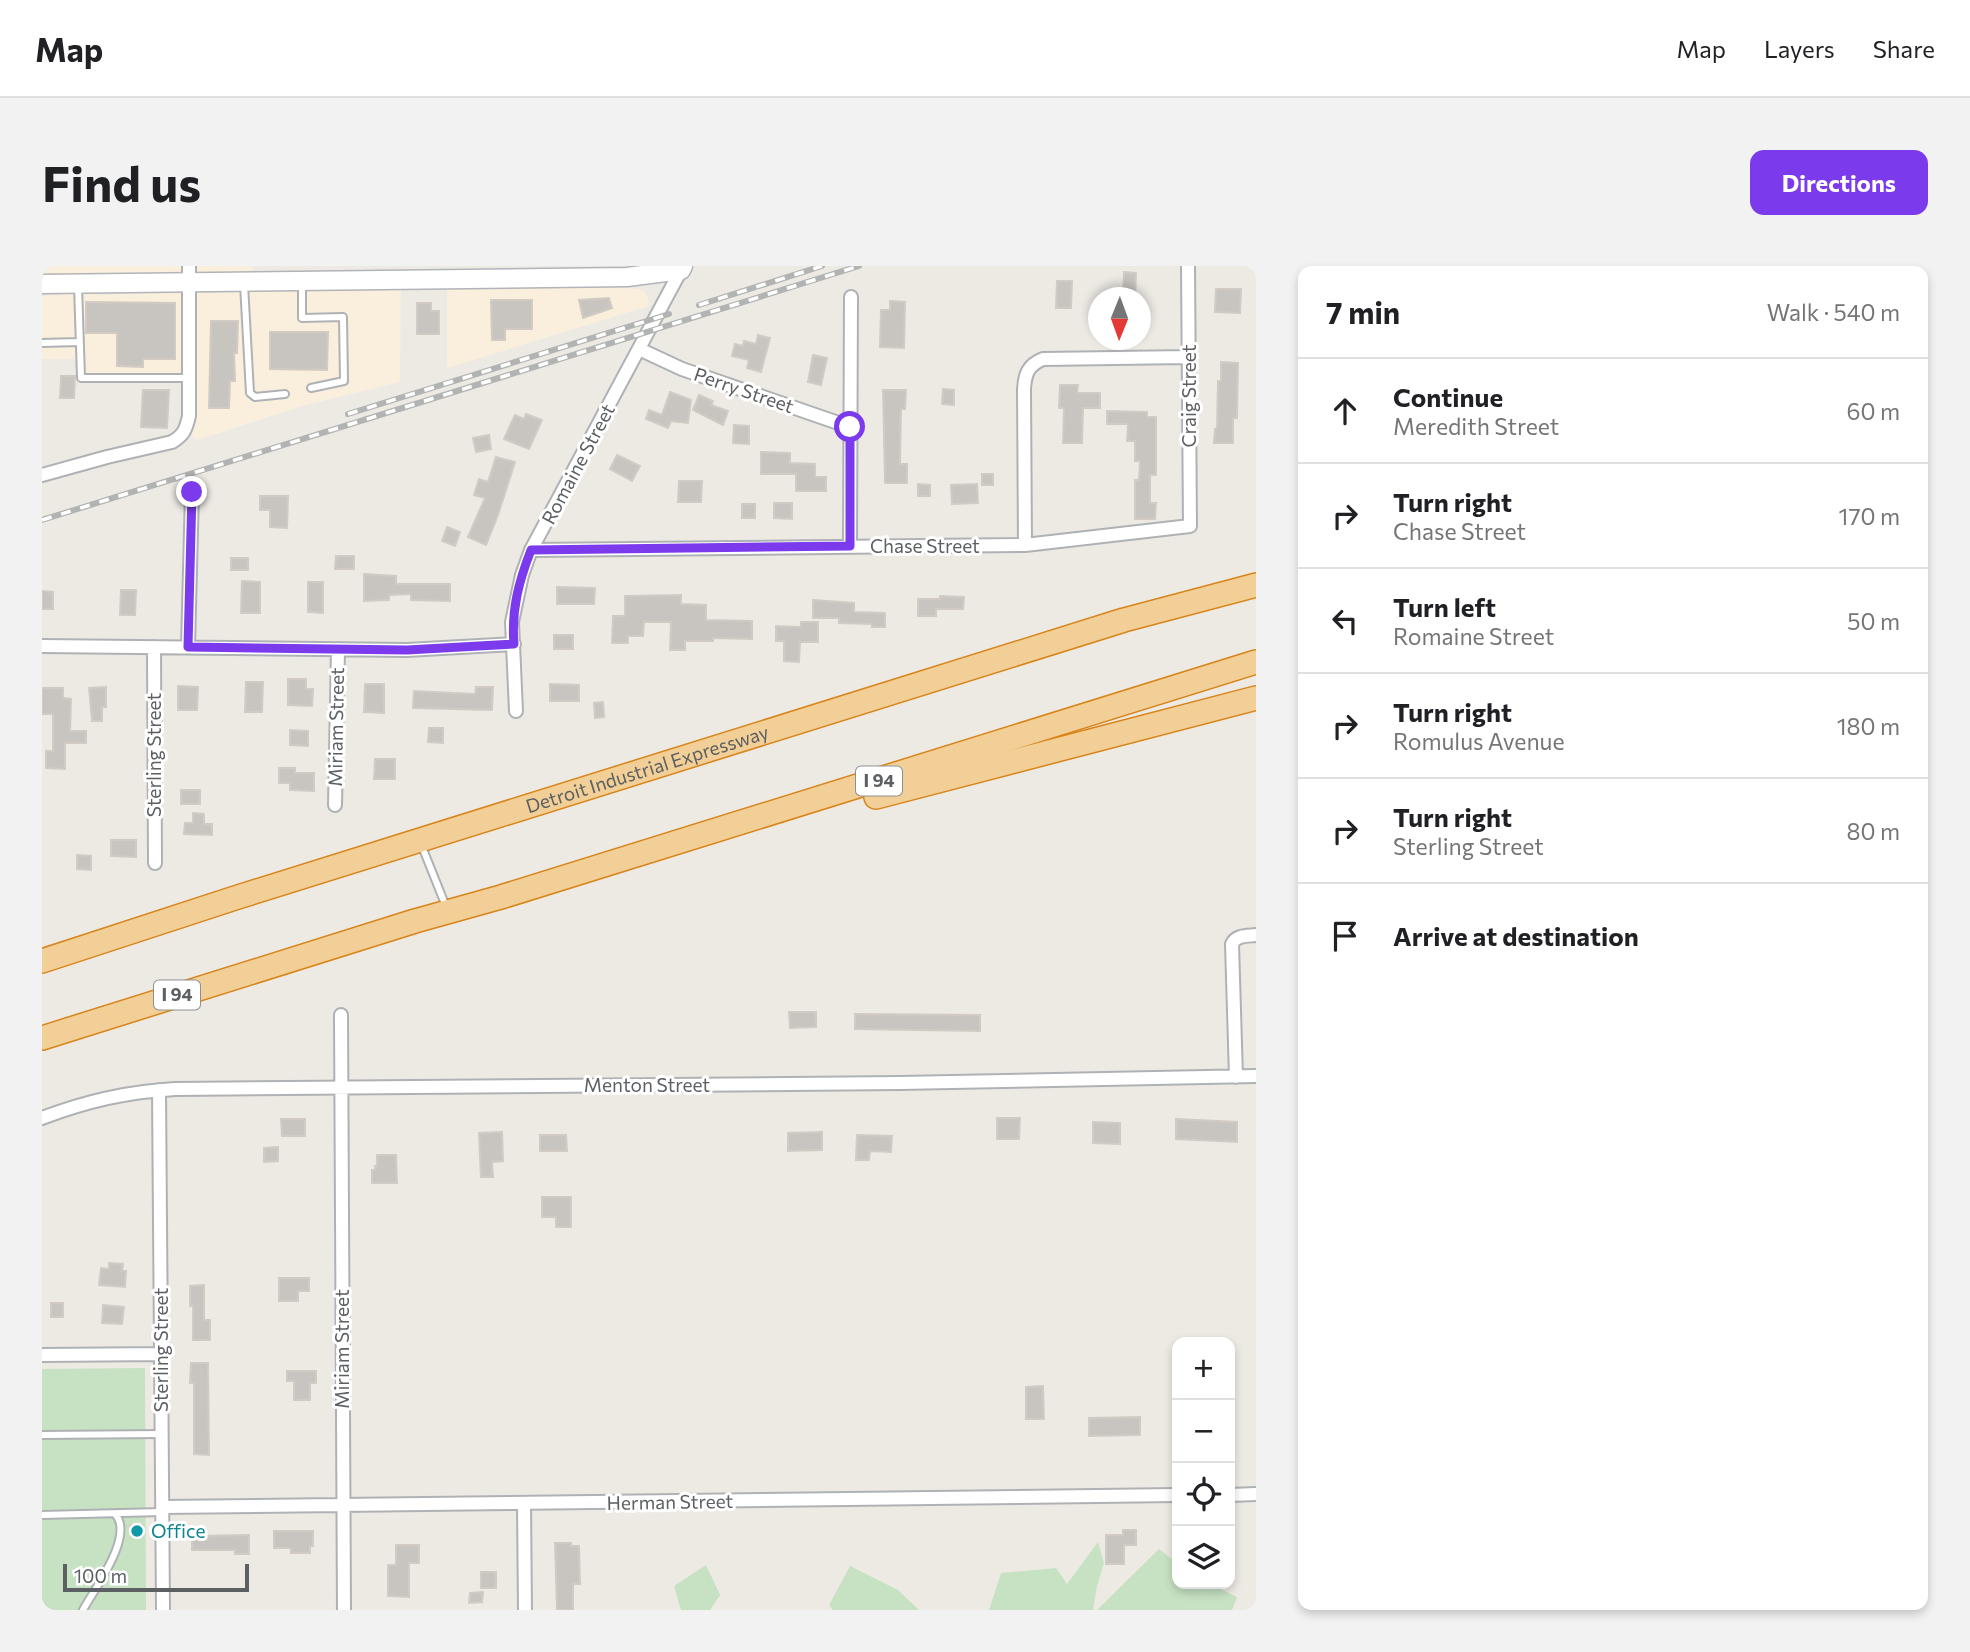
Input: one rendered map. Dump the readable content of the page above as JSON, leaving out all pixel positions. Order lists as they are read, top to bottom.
{
  "streets": {
    "highway": ["Detroit Industrial Expressway", "I 94"],
    "street": [
      "Perry Street",
      "Craig Street",
      "Romaine Street",
      "Chase Street",
      "Miriam Street",
      "Sterling Street",
      "Menton Street",
      "Herman Street"
    ]
  },
  "crossings": [
    ["Perry Street", "Romaine Street"],
    ["Craig Street", "Chase Street"],
    ["Romaine Street", "Chase Street"],
    ["Miriam Street", "Menton Street"],
    ["Miriam Street", "Herman Street"],
    ["Sterling Street", "Menton Street"],
    ["Sterling Street", "Herman Street"]
  ],
  "places": ["Office"],
  "scale_bar": "100 m",
  "north": "bottom",
  "page": {
    "header": "Map",
    "nav": ["Map", "Layers", "Share"],
    "buttons": "Directions",
    "title": "Find us",
    "heading": ["7 min", "Walk · 540 m"],
    "list": [
      ["Continue", "Meredith Street", "60 m"],
      ["Turn right", "Chase Street", "170 m"],
      ["Turn left", "Romaine Street", "50 m"],
      ["Turn right", "Romulus Avenue", "180 m"],
      ["Turn right", "Sterling Street", "80 m"],
      "Arrive at destination"
    ],
    "map_buttons": ["+", "−"],
    "scale": "100 m"
  }
}
